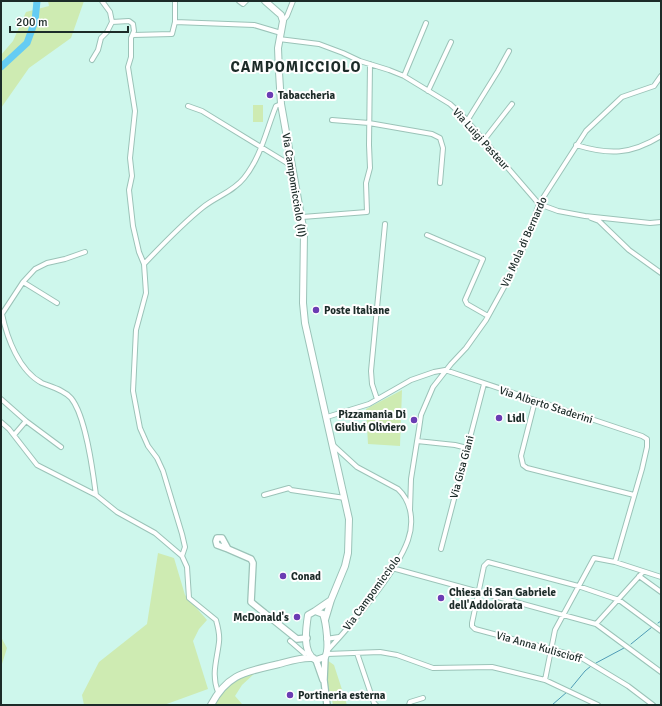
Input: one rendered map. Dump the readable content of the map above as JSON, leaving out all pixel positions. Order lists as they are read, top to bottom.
{
  "streets": {
    "main road": ["Via Campomicciolo (II)"],
    "street": [
      "Via Luigi Pasteur",
      "Via Mola di Bernardo",
      "Via Alberto Staderini",
      "Via Gisa Giani",
      "Via Campomicciolo",
      "Via Anna Kuliscioff"
    ]
  },
  "crossings": [
    ["Via Luigi Pasteur", "Via Campomicciolo (II)"],
    ["Via Luigi Pasteur", "Via Mola di Bernardo"],
    ["Via Campomicciolo (II)", "Via Campomicciolo"],
    ["Via Mola di Bernardo", "Via Alberto Staderini"],
    ["Via Mola di Bernardo", "Via Campomicciolo"],
    ["Via Alberto Staderini", "Via Gisa Giani"]
  ],
  "districts": ["CAMPOMICCIOLO"],
  "places": [
    "Tabaccheria",
    "Poste Italiane",
    "Lidl",
    "Pizzamania Di Giulivi Oliviero",
    "Conad",
    "Chiesa di San Gabriele dell'Addolorata",
    "McDonald's",
    "Portineria esterna"
  ],
  "scale_bar": "200 m"
}
